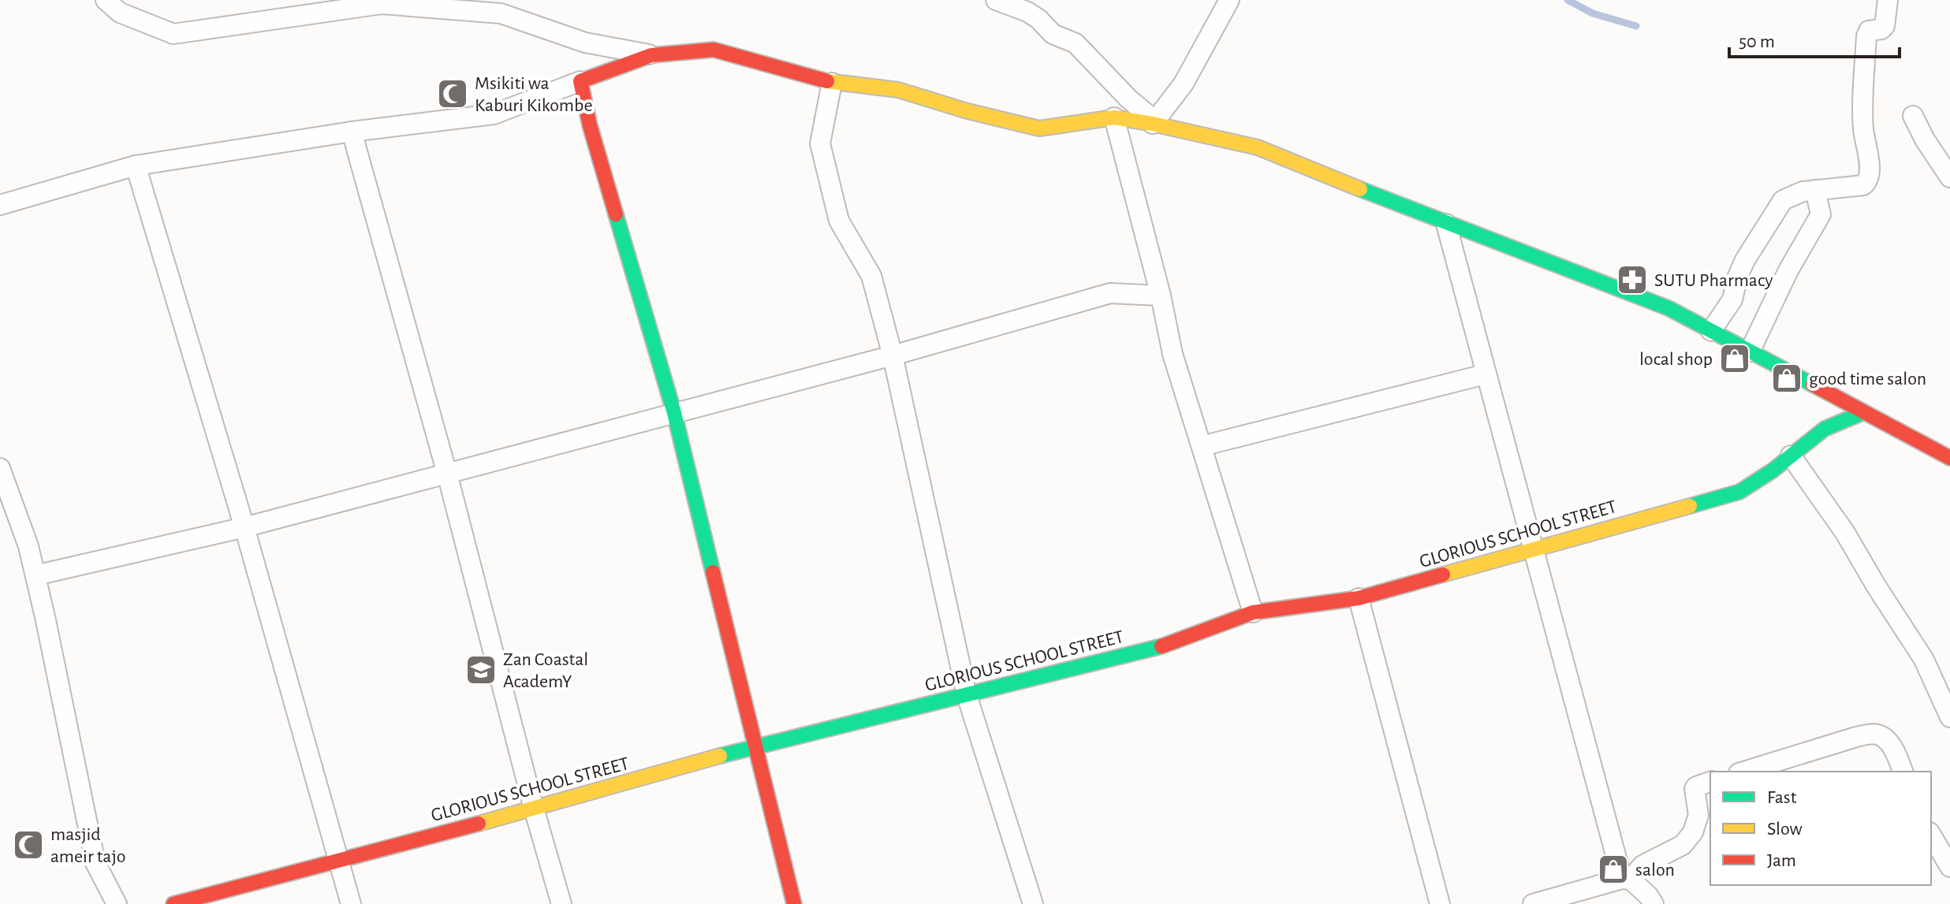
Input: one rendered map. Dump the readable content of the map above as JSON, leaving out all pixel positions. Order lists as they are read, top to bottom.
{
  "streets": {
    "street": ["GLORIOUS SCHOOL STREET"]
  },
  "places": {
    "mosque": ["Msikiti wa Kaburi Kikombe", "masjid ameir tajo"],
    "pharmacy": ["SUTU Pharmacy"],
    "shop": ["local shop", "good time salon", "salon"],
    "school or university": ["Zan Coastal AcademY"]
  },
  "legend": ["Fast", "Slow", "Jam"],
  "scale_bar": "50 m"
}
